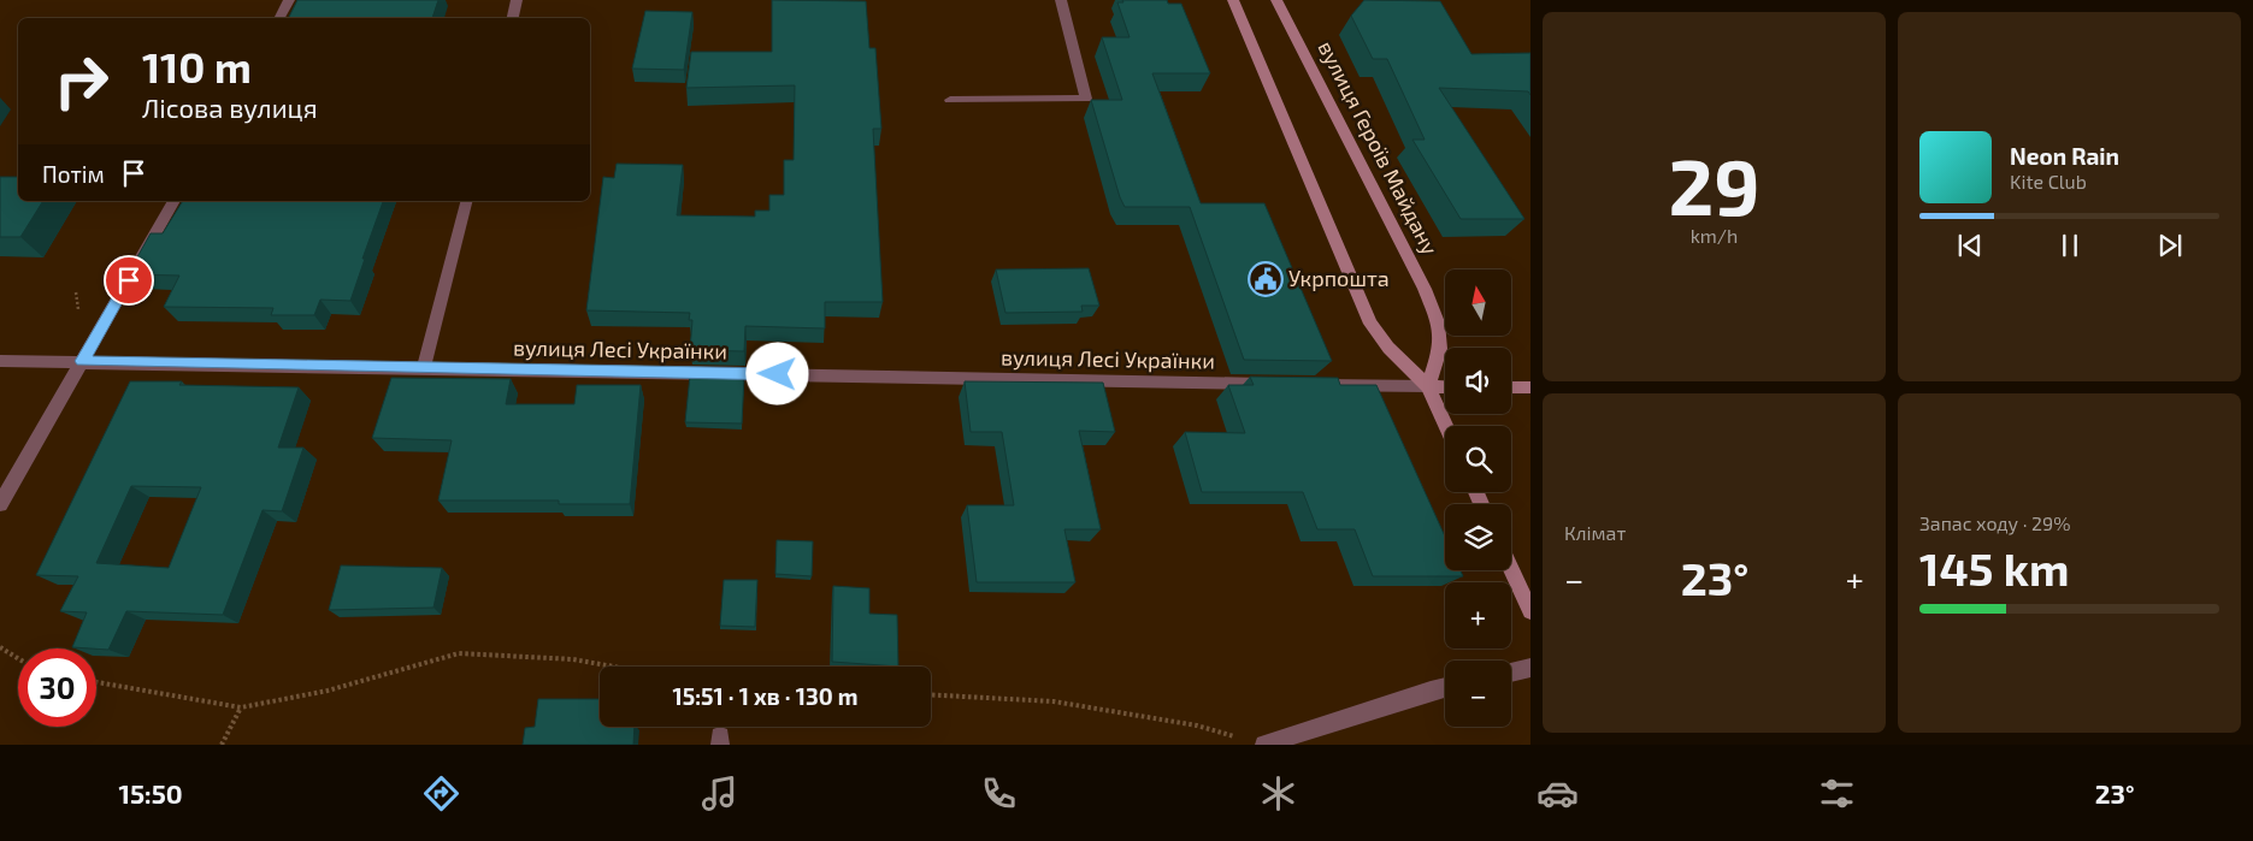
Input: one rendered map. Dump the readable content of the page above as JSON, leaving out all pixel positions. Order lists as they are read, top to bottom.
{
  "streets": {
    "street": ["вулиця Героїв Майдану", "вулиця Лесі Українки"]
  },
  "places": {
    "public building": ["Укрпошта"]
  },
  "north": "top",
  "page": {
    "tile": [
      ["29", "km/h"],
      "Клімат",
      ["Запас ходу · 29%", "145 km"]
    ],
    "turn": ["110 m", "Лісова вулиця"],
    "song": ["Neon Rain", "Kite Club"],
    "then": "Потім",
    "map_buttons": ["+", "−"],
    "heat": ["−", "23°", "+"],
    "limit": "30",
    "trip": "15:51 · 1 хв · 130 m",
    "tabs": ["15:50", "23°"]
  }
}
